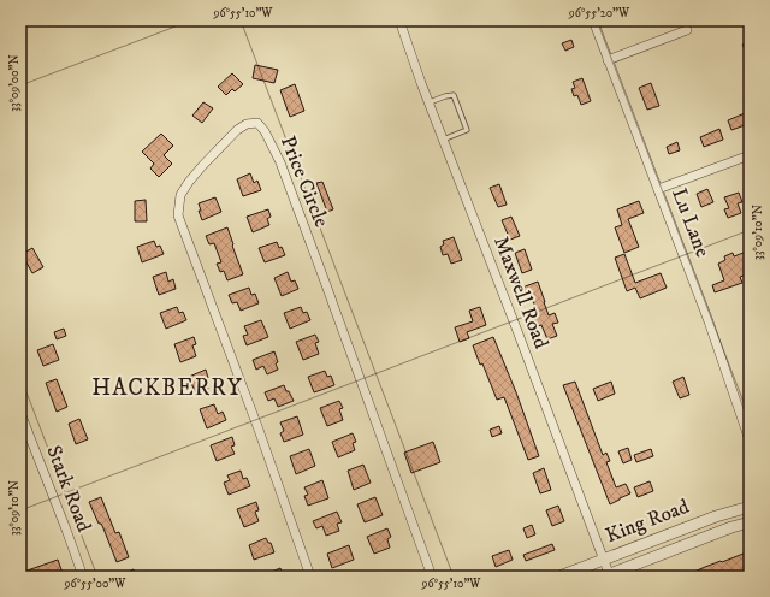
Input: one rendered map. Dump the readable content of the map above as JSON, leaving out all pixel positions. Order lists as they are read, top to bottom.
{
  "streets": {
    "street": [
      "Price Circle",
      "Lu Lane",
      "Maxwell Road",
      "Stark Road",
      "King Road"
    ]
  },
  "crossings": [
    ["Maxwell Road", "King Road"]
  ],
  "districts": ["HACKBERRY"],
  "coordinates": [
    "96°55'10\"W",
    "96°55'20\"W",
    "33°09'00\"N",
    "33°09'10\"N",
    "96°55'00\"W"
  ]
}
